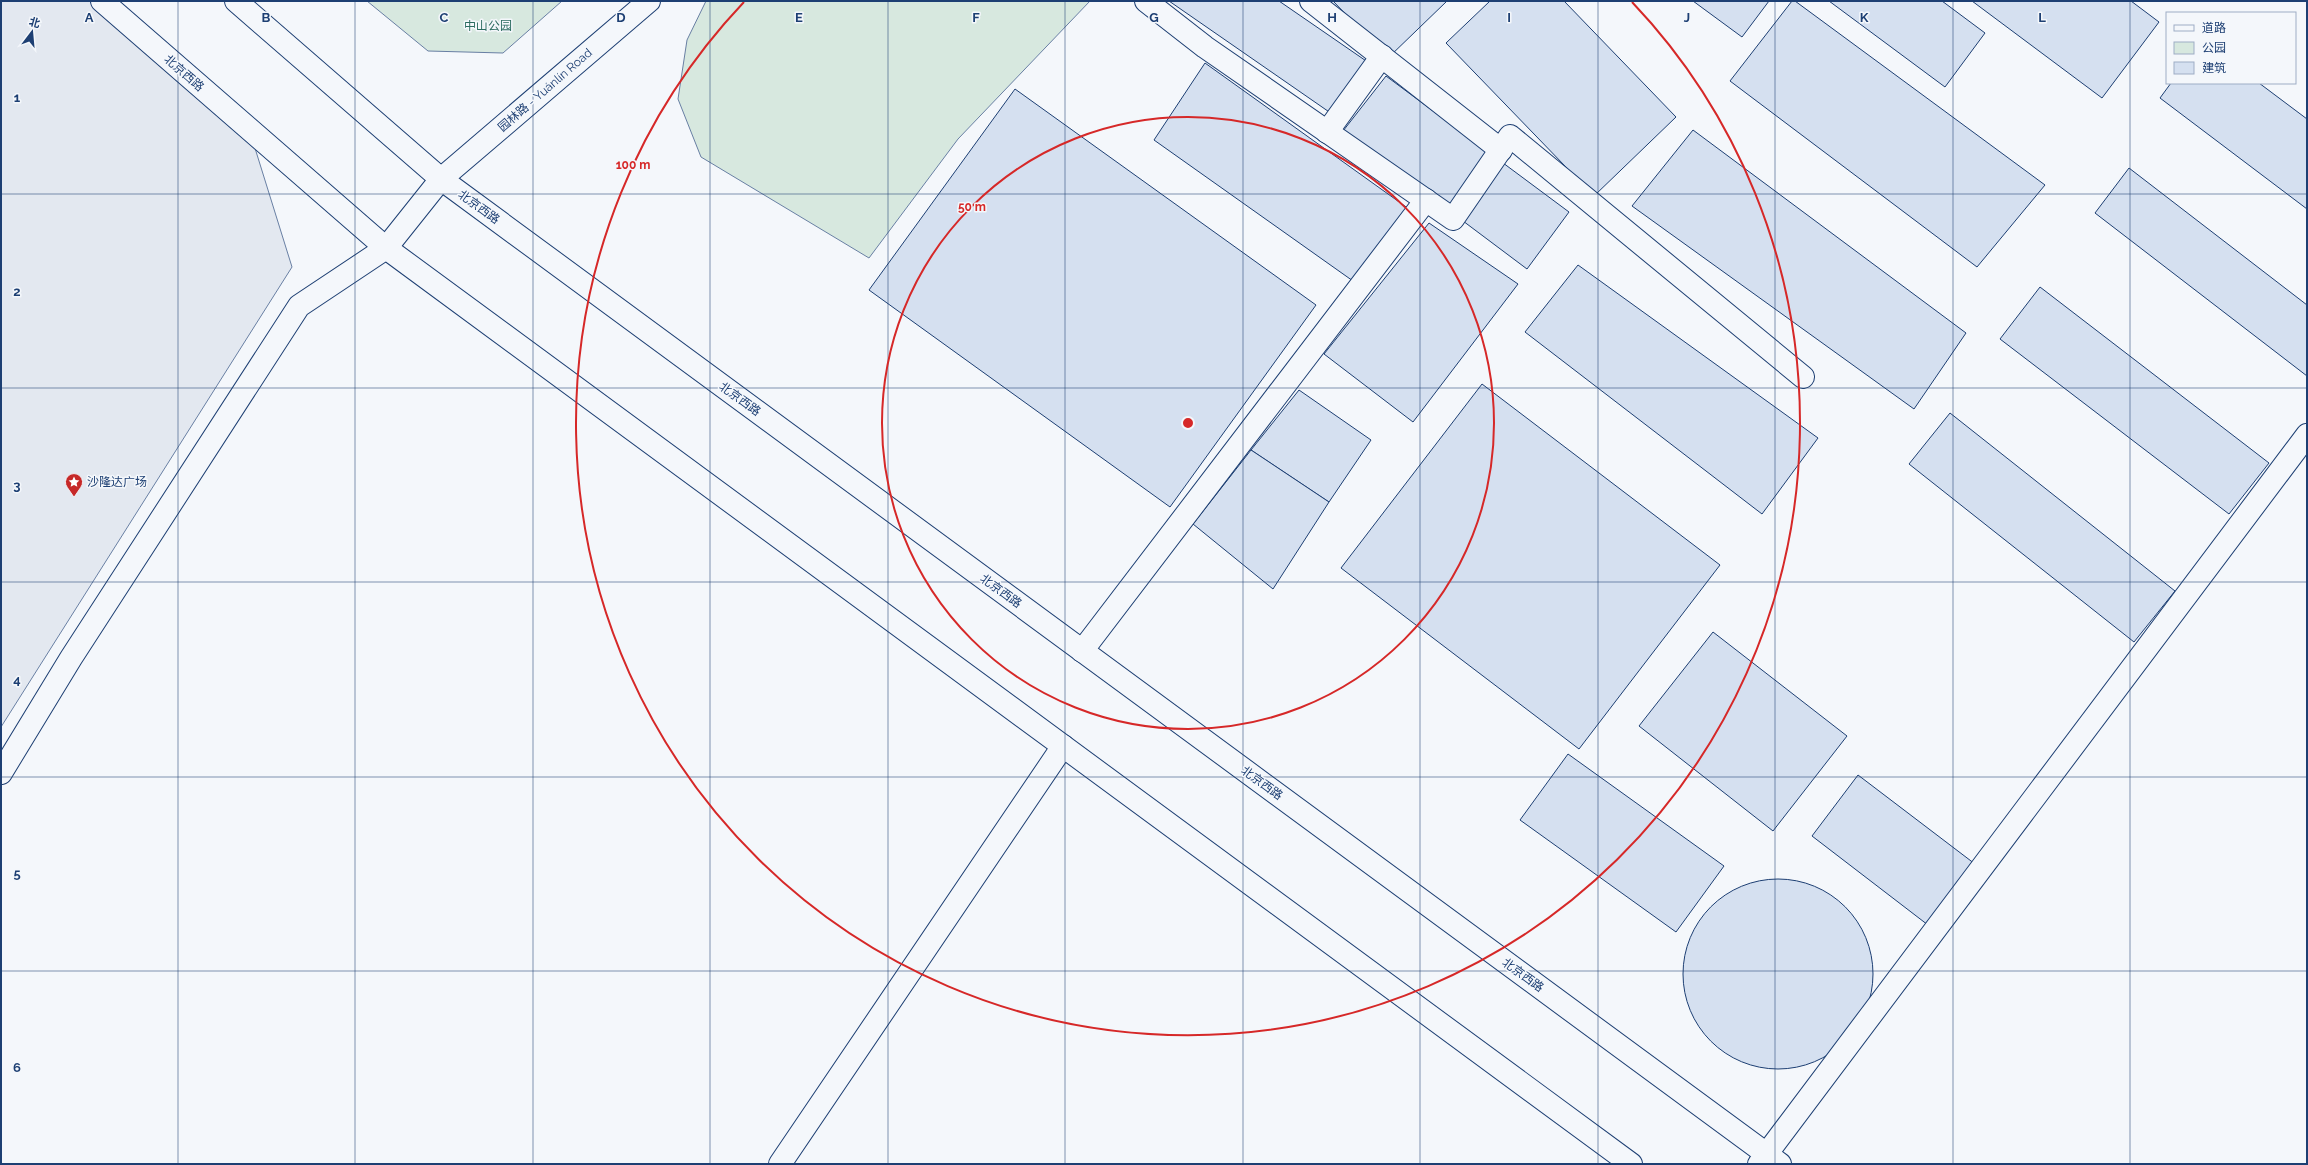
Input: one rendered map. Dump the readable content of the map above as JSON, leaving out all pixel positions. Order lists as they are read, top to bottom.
{
  "streets": {
    "street": ["北京西路", "园林路 - Yuánlín Road"]
  },
  "crossings": [
    ["北京西路", "园林路 - Yuánlín Road"]
  ],
  "parks": ["中山公园"],
  "places": {
    "place": ["沙隆达广场"]
  },
  "legend": ["道路", "公园", "建筑"],
  "north": "top",
  "grid": {
    "columns": [
      "A",
      "B",
      "C",
      "D",
      "E",
      "F",
      "G",
      "H",
      "I",
      "J",
      "K",
      "L"
    ],
    "rows": [
      "1",
      "2",
      "3",
      "4",
      "5",
      "6"
    ]
  },
  "rings": ["100 m", "50 m"]
}
